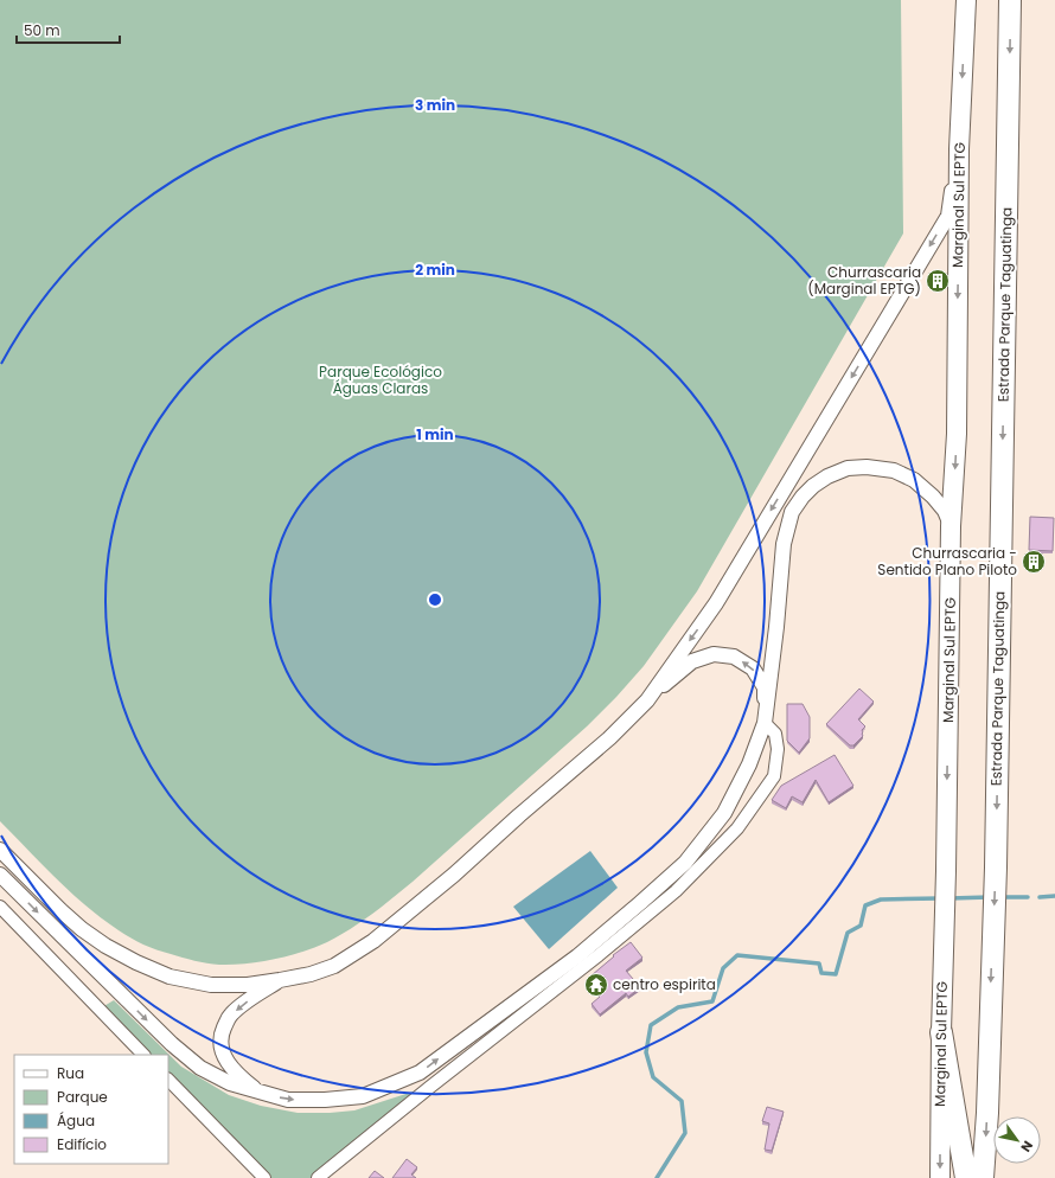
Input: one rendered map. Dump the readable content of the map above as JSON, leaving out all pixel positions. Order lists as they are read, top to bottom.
{
  "streets": {
    "highway": ["Estrada Parque Taguatinga"],
    "main road": ["Marginal Sul EPTG"]
  },
  "one_way": ["Marginal Sul EPTG", "Estrada Parque Taguatinga"],
  "parks": ["Parque Ecológico Águas Claras"],
  "places": {
    "building": ["Churrascaria (Marginal EPTG)", "Churrascaria - Sentido Plano Piloto"],
    "temple": ["centro espirita"]
  },
  "legend": [
    "Rua",
    "Parque",
    "Água",
    "Edifício"
  ],
  "scale_bar": "50 m",
  "north": "bottom right",
  "rings": ["3 min", "2 min", "1 min"]
}
